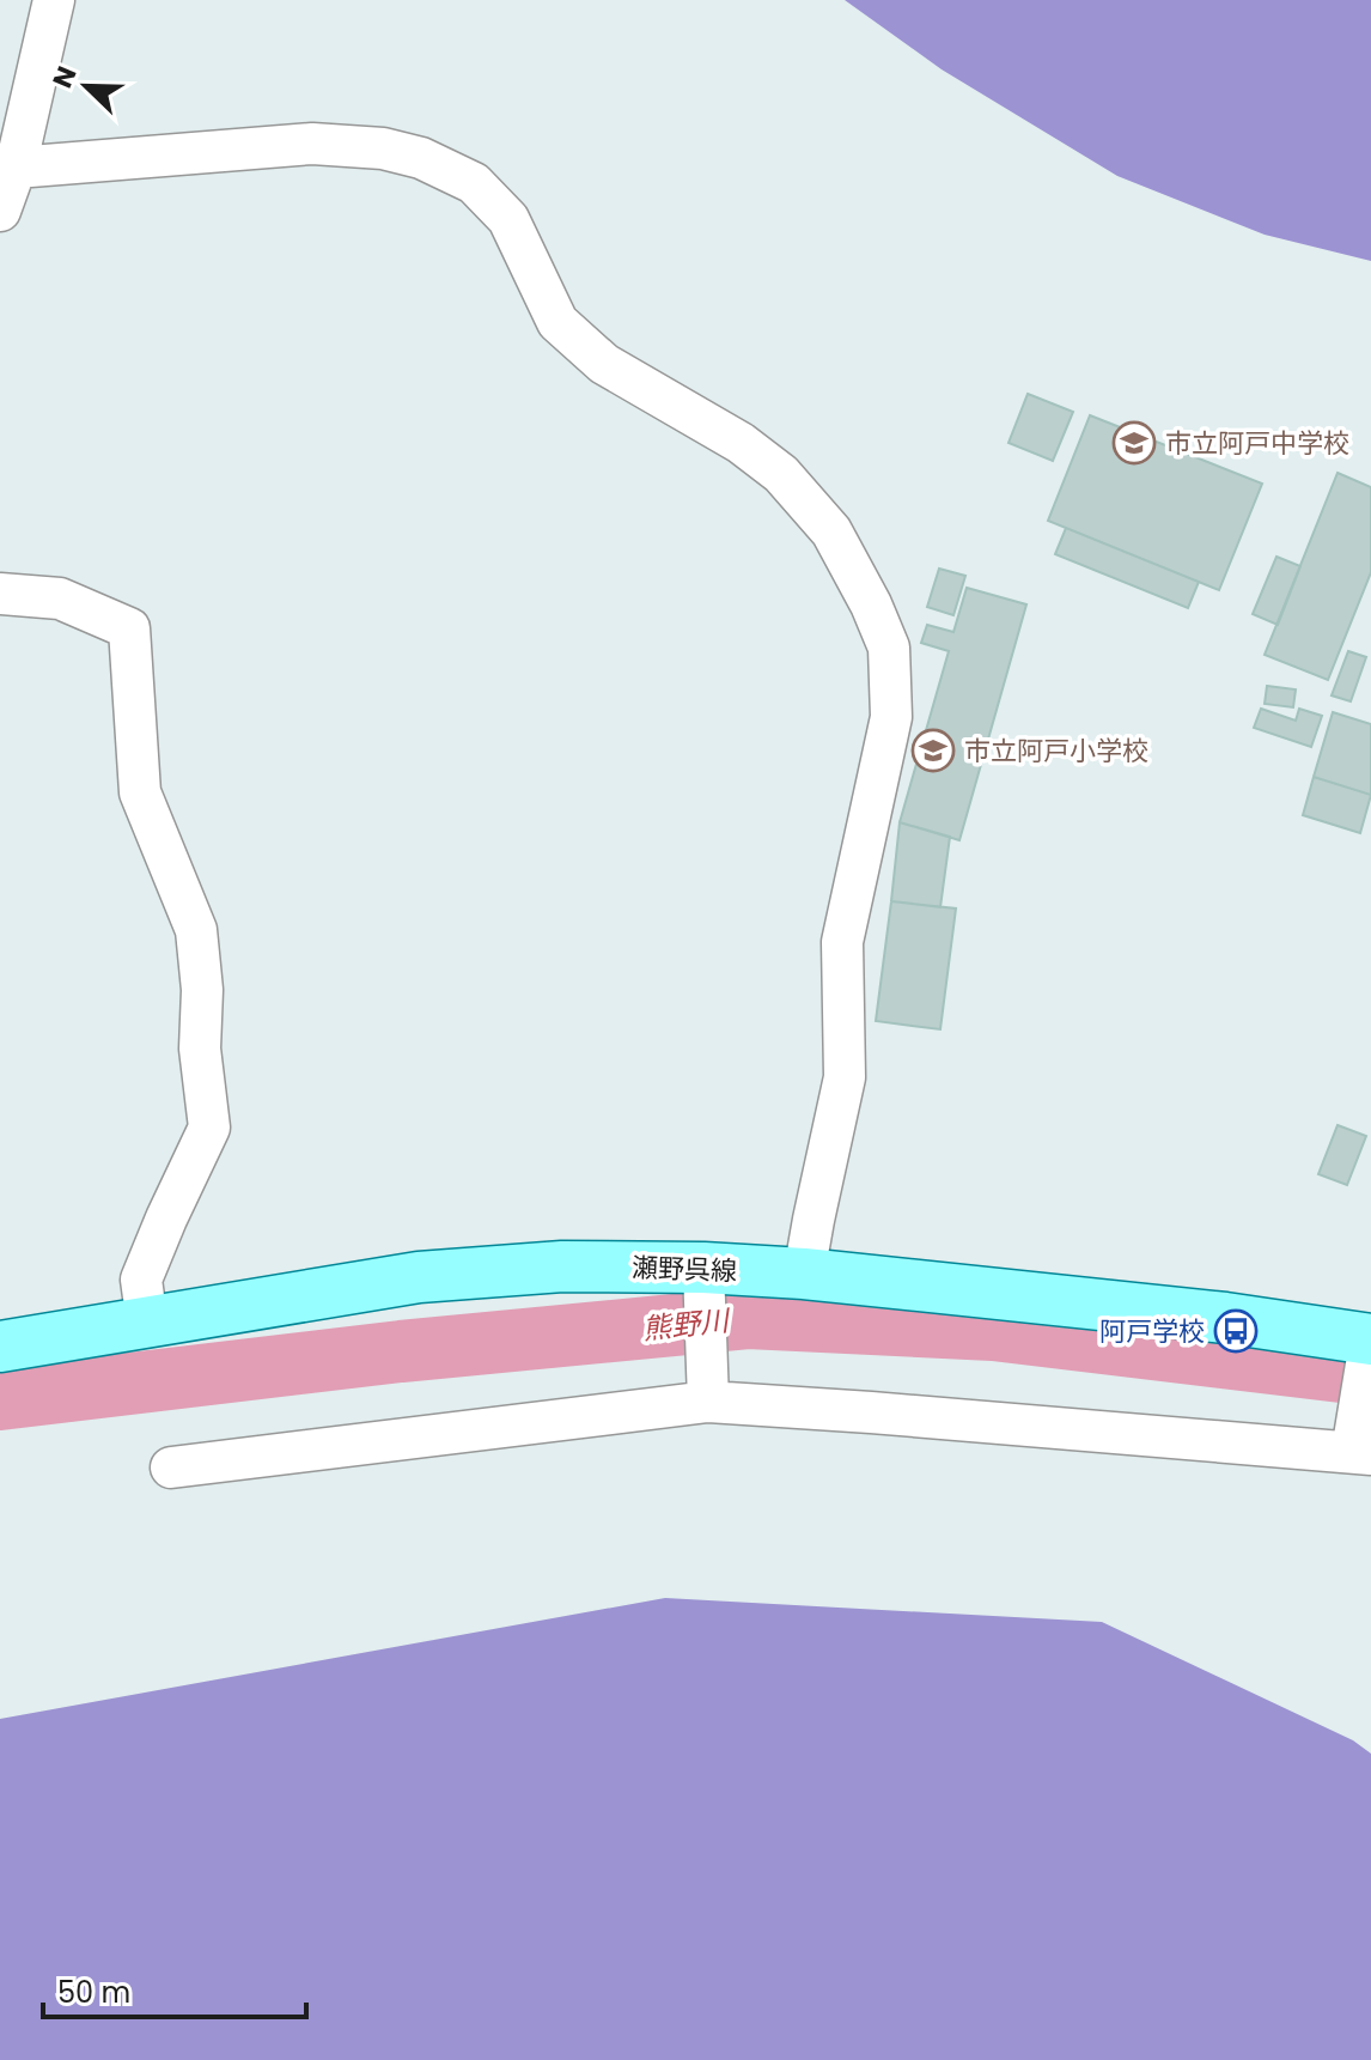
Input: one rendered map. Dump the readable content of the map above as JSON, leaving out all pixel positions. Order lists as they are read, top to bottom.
{
  "streets": {
    "main road": ["瀬野呉線"]
  },
  "water": ["熊野川"],
  "places": {
    "school or university": ["市立阿戸中学校", "市立阿戸小学校"],
    "bus stop": ["阿戸学校"]
  },
  "scale_bar": "50 m",
  "north": "top left"
}
